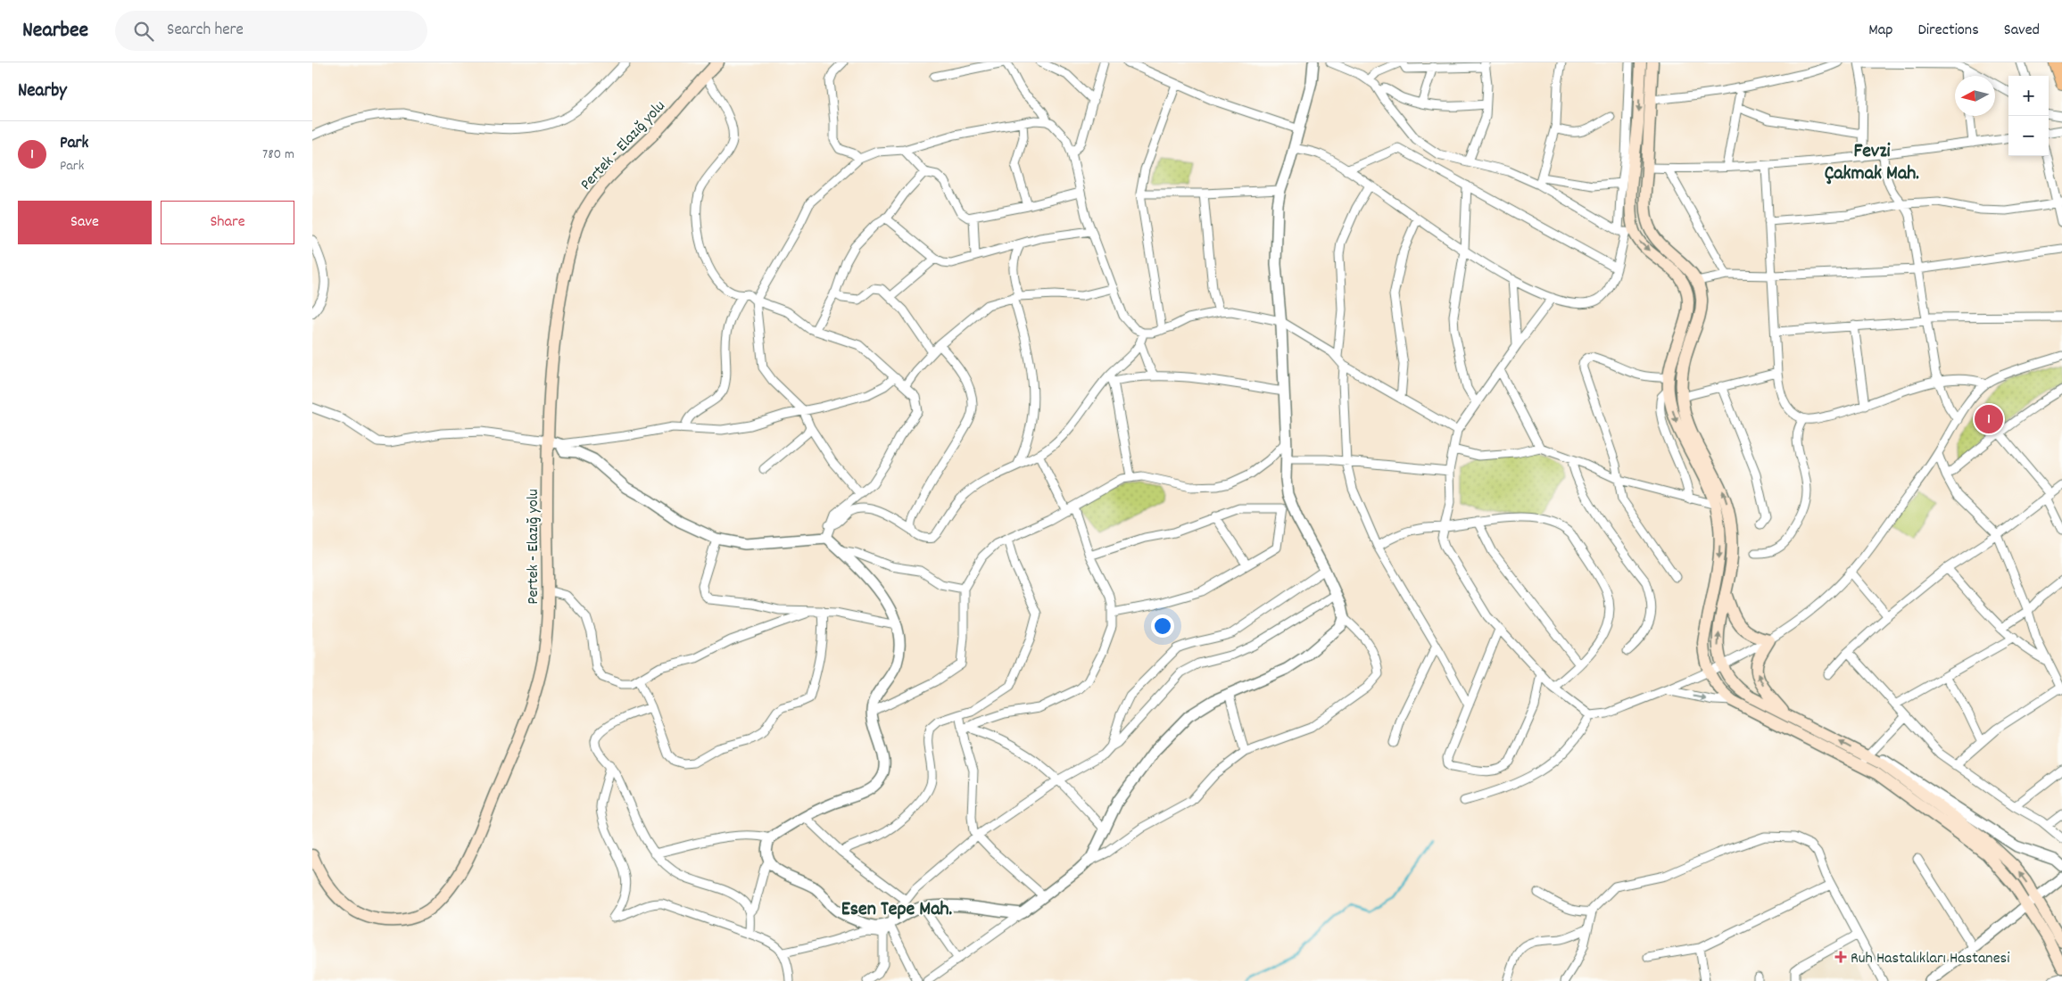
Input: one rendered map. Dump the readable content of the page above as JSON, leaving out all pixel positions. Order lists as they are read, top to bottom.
{
  "streets": {
    "main road": ["Pertek - Elazığ yolu"]
  },
  "districts": ["Fevzi Çakmak Mah.", "Esen Tepe Mah."],
  "places": {
    "health": ["Ruh Hastalıkları Hastanesi"]
  },
  "north": "left",
  "page": {
    "header": "Nearbee",
    "search": "Search here",
    "nav": ["Map", "Directions", "Saved"],
    "heading": "Nearby",
    "map_buttons": ["+", "−"],
    "list": [
      {
        "mark": "1",
        "name": "Park",
        "note": "Park",
        "value": "780 m"
      }
    ],
    "buttons": ["Save", "Share"],
    "pins": "1"
  }
}
